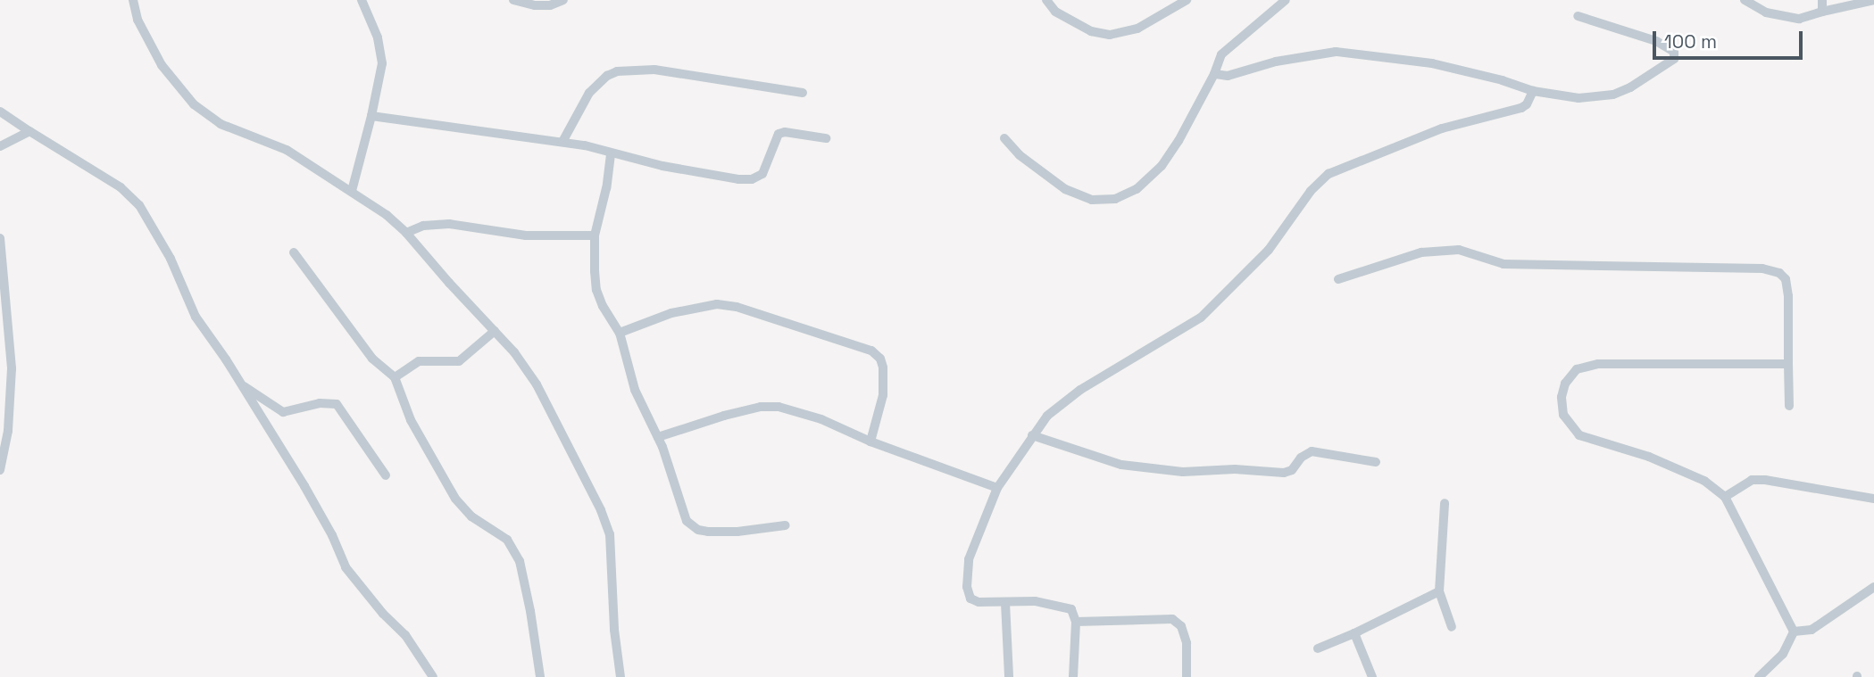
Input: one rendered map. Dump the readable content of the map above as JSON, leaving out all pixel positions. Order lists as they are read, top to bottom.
{
  "scale_bar": "100 m"
}
